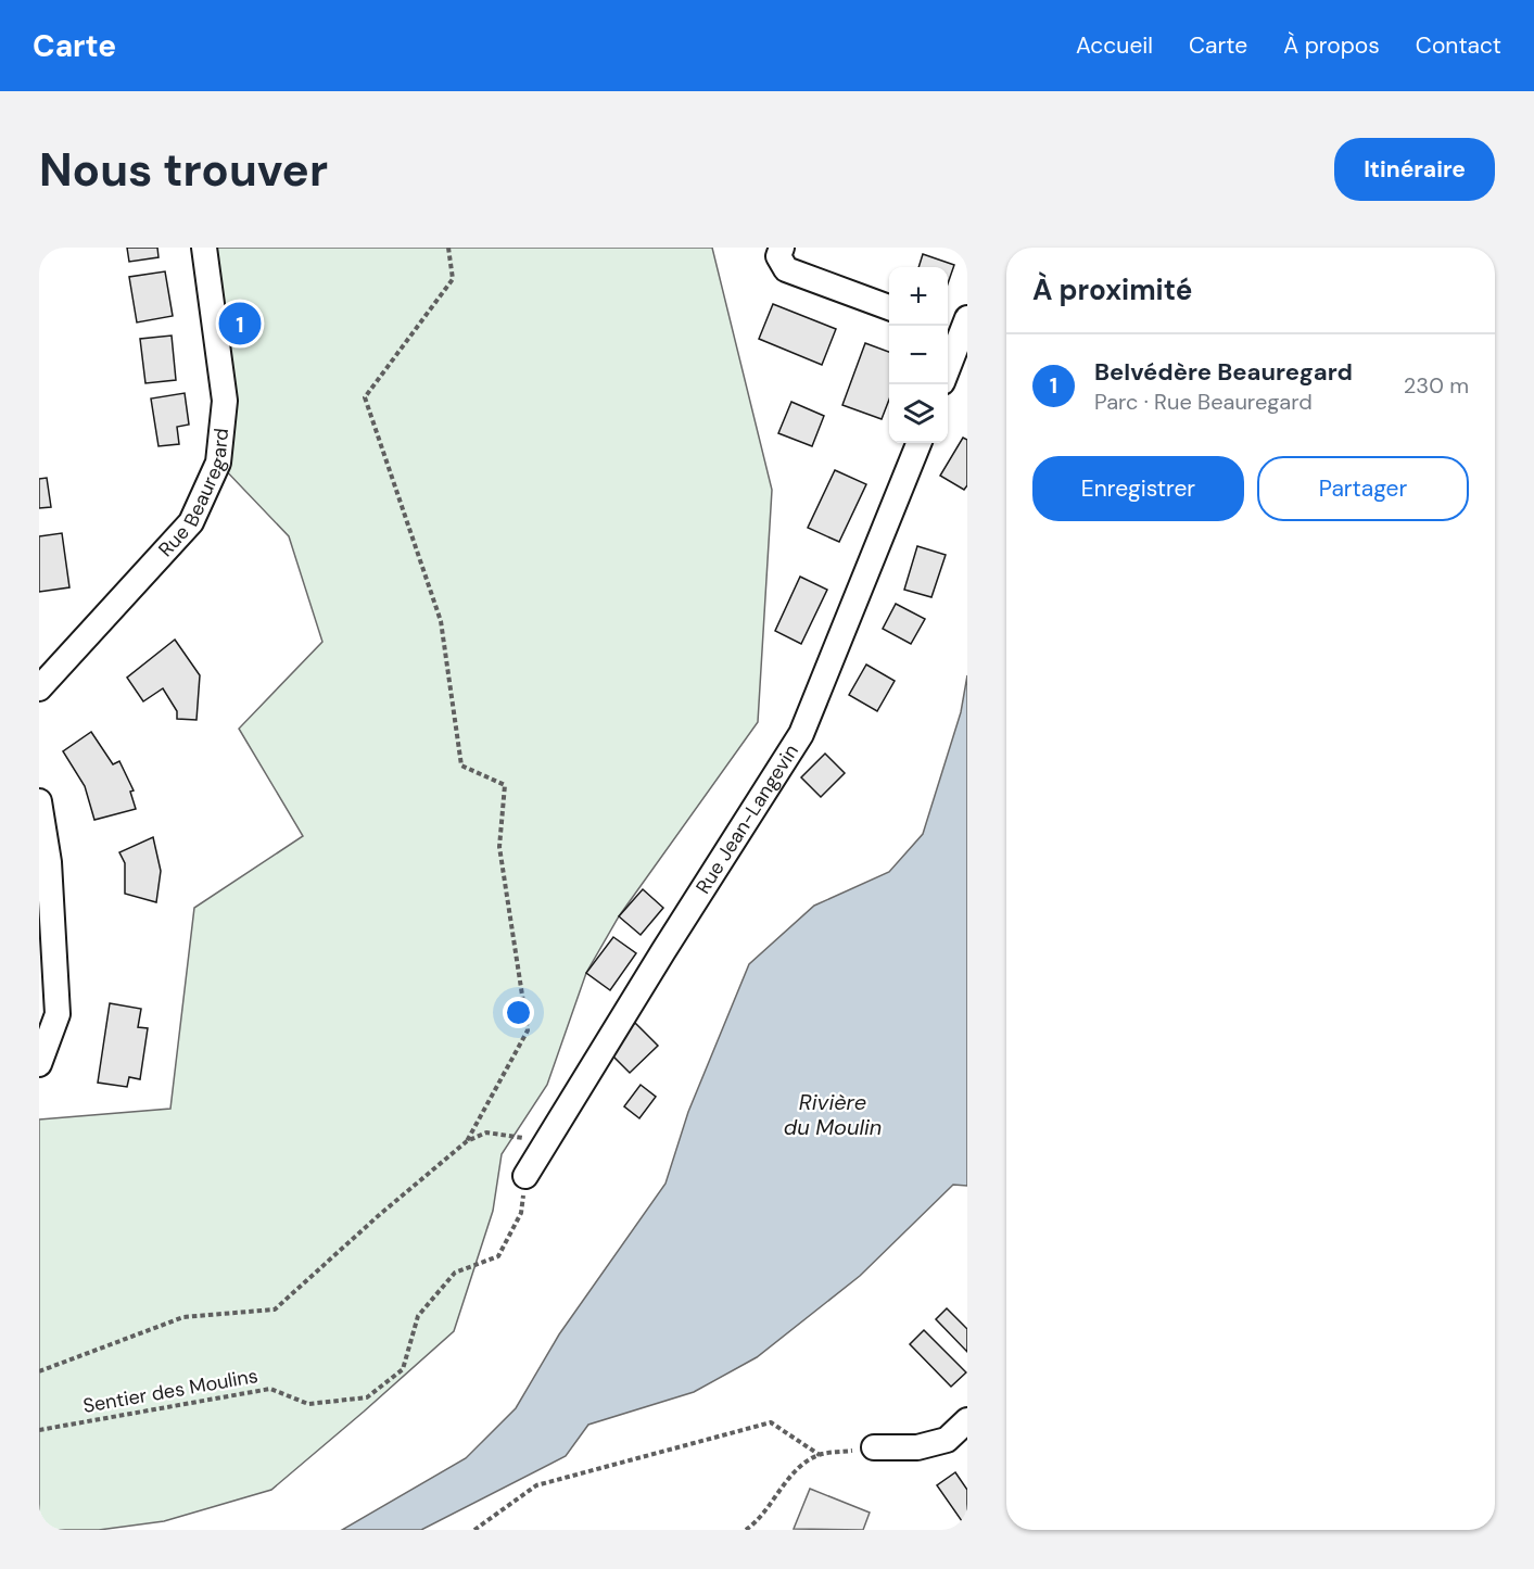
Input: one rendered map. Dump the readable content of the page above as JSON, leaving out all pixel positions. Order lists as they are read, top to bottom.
{
  "streets": {
    "street": ["Rue Beauregard", "Rue Jean-Langevin"],
    "path": ["Sentier des Moulins"]
  },
  "crossings": [
    ["Rue Jean-Langevin", "Sentier des Moulins"]
  ],
  "water": ["Rivière du Moulin"],
  "page": {
    "header": "Carte",
    "nav": [
      "Accueil",
      "Carte",
      "À propos",
      "Contact"
    ],
    "buttons": [
      "Itinéraire",
      ["Enregistrer", "Partager"]
    ],
    "title": "Nous trouver",
    "heading": "À proximité",
    "map_buttons": ["+", "−"],
    "pins": "1",
    "list": [
      {
        "mark": "1",
        "name": "Belvédère Beauregard",
        "note": "Parc · Rue Beauregard",
        "value": "230 m"
      }
    ]
  }
}
